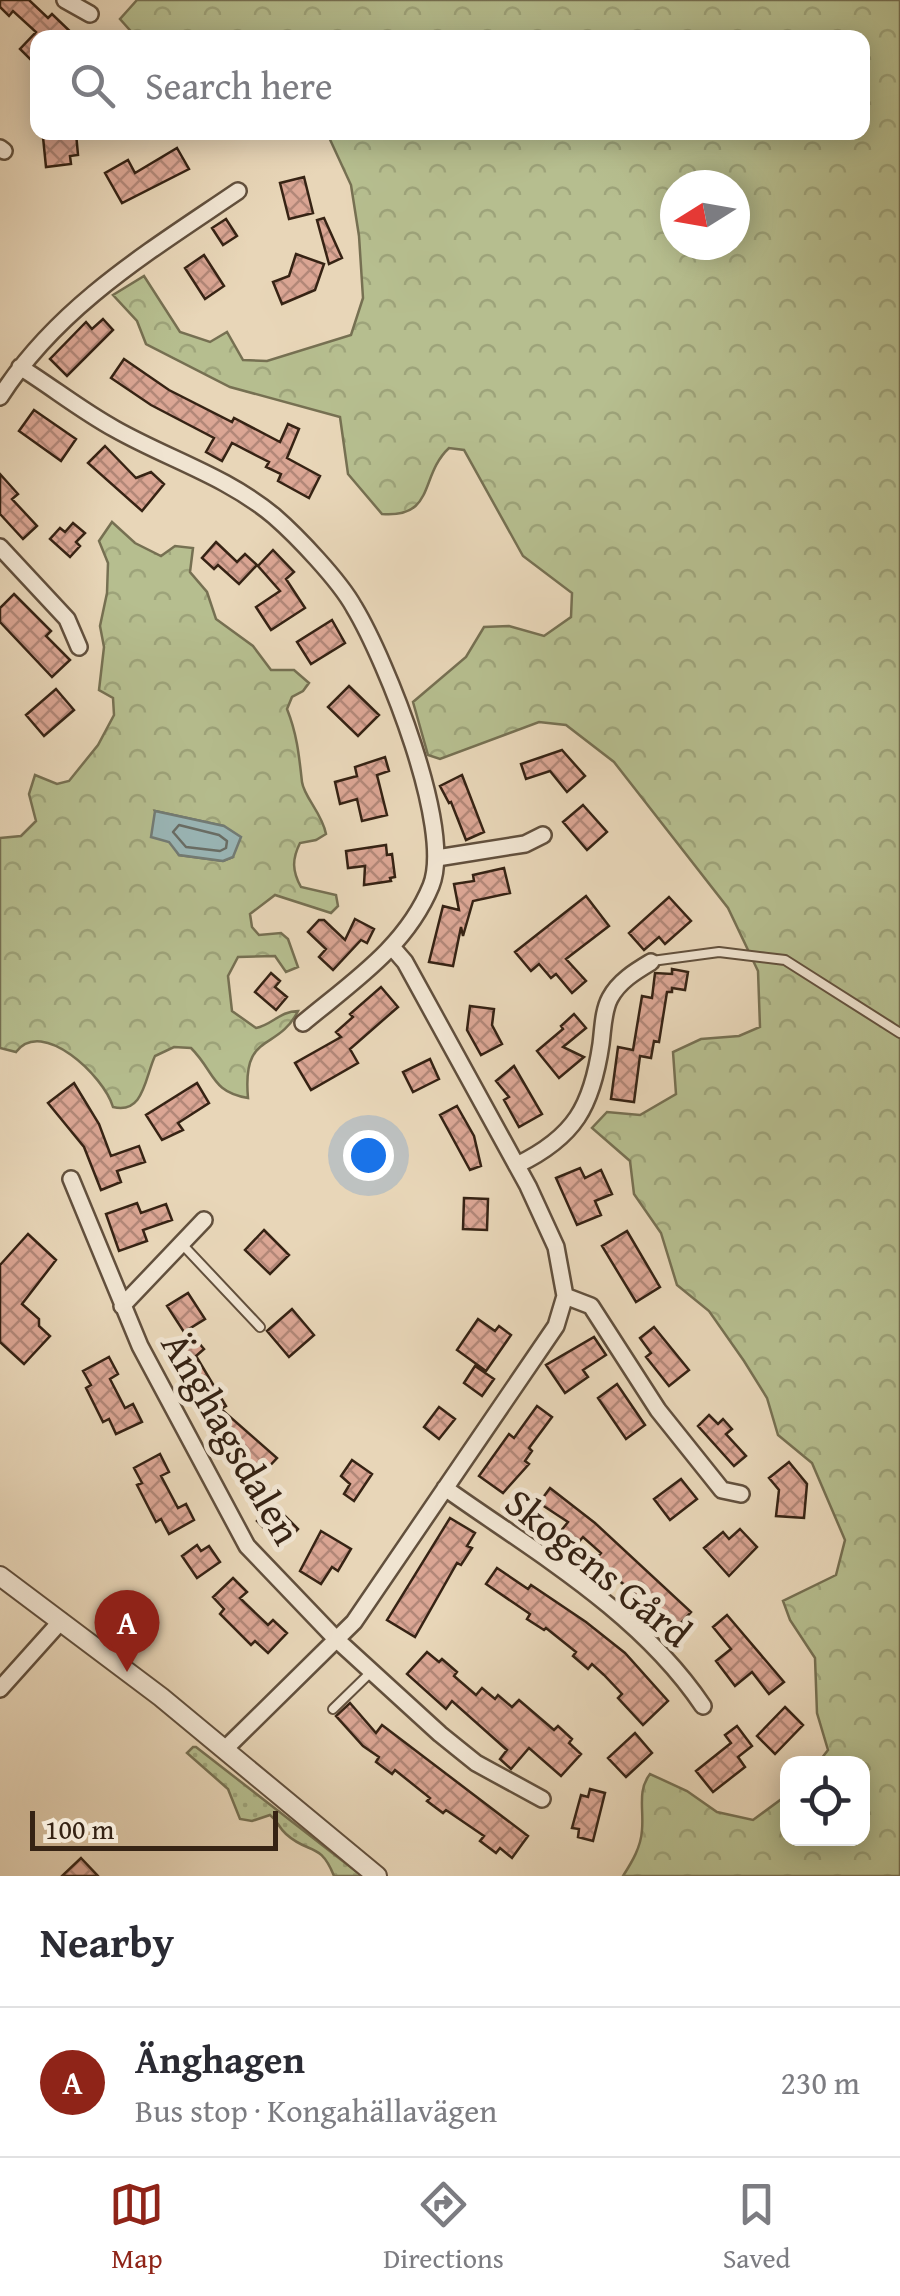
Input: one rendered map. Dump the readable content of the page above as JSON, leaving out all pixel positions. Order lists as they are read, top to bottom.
{
  "streets": {
    "street": ["Änghagsdalen", "Skogens Gård"]
  },
  "crossings": [
    ["Änghagsdalen", "Skogens Gård"]
  ],
  "scale_bar": "100 m",
  "north": "left",
  "page": {
    "search": "Search here",
    "pins": "A",
    "scale": "100 m",
    "heading": "Nearby",
    "list": [
      {
        "mark": "A",
        "name": "Änghagen",
        "note": "Bus stop · Kongahällavägen",
        "value": "230 m"
      }
    ],
    "nav": ["Map", "Directions", "Saved"]
  }
}
